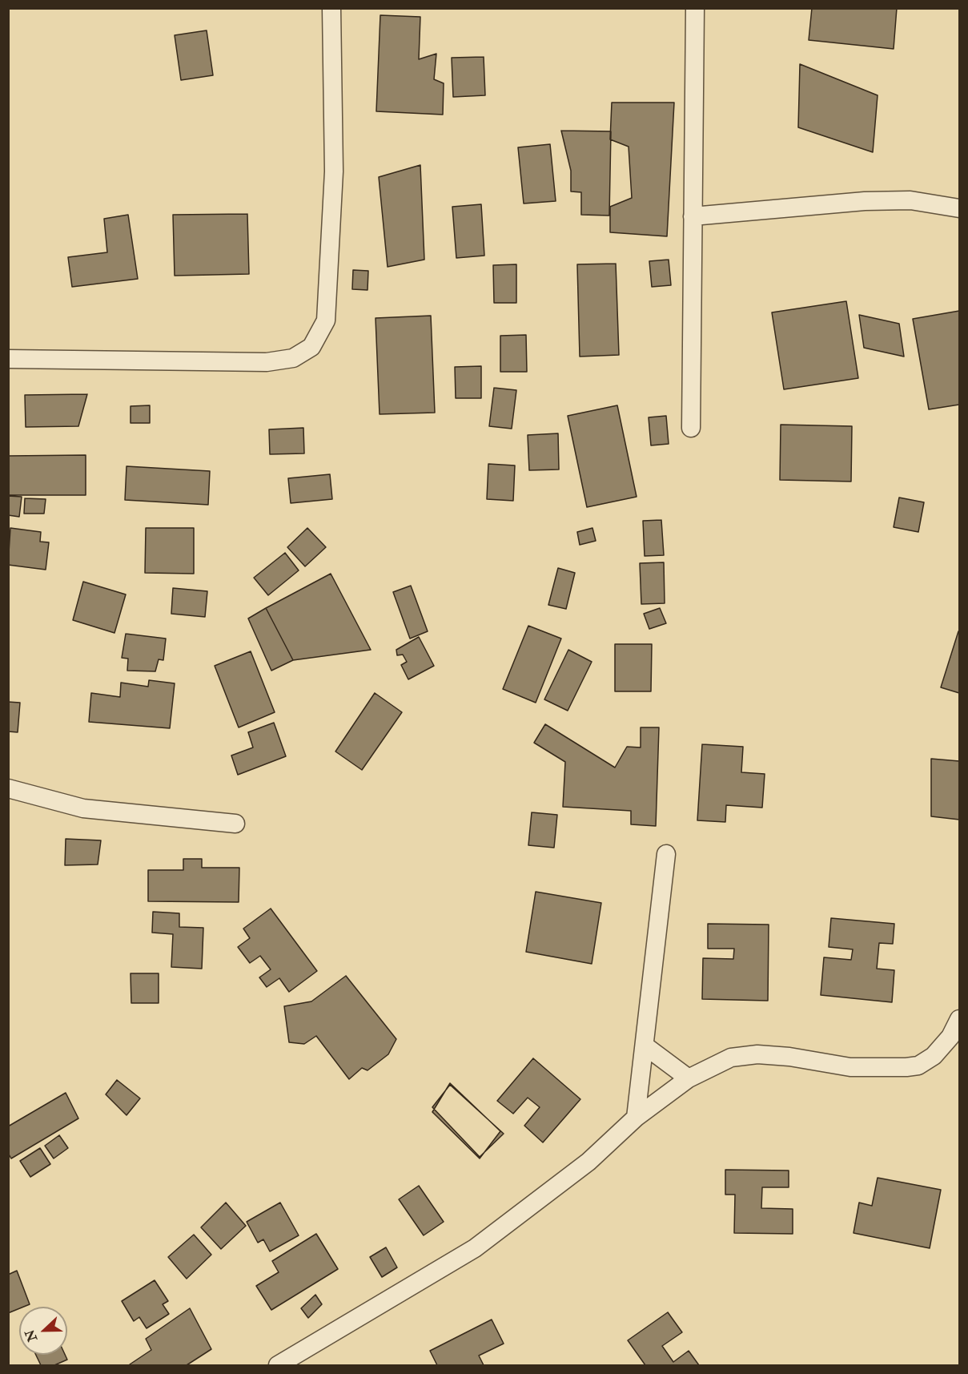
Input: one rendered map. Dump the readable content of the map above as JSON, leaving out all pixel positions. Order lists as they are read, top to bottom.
{
  "north": "left"
}
